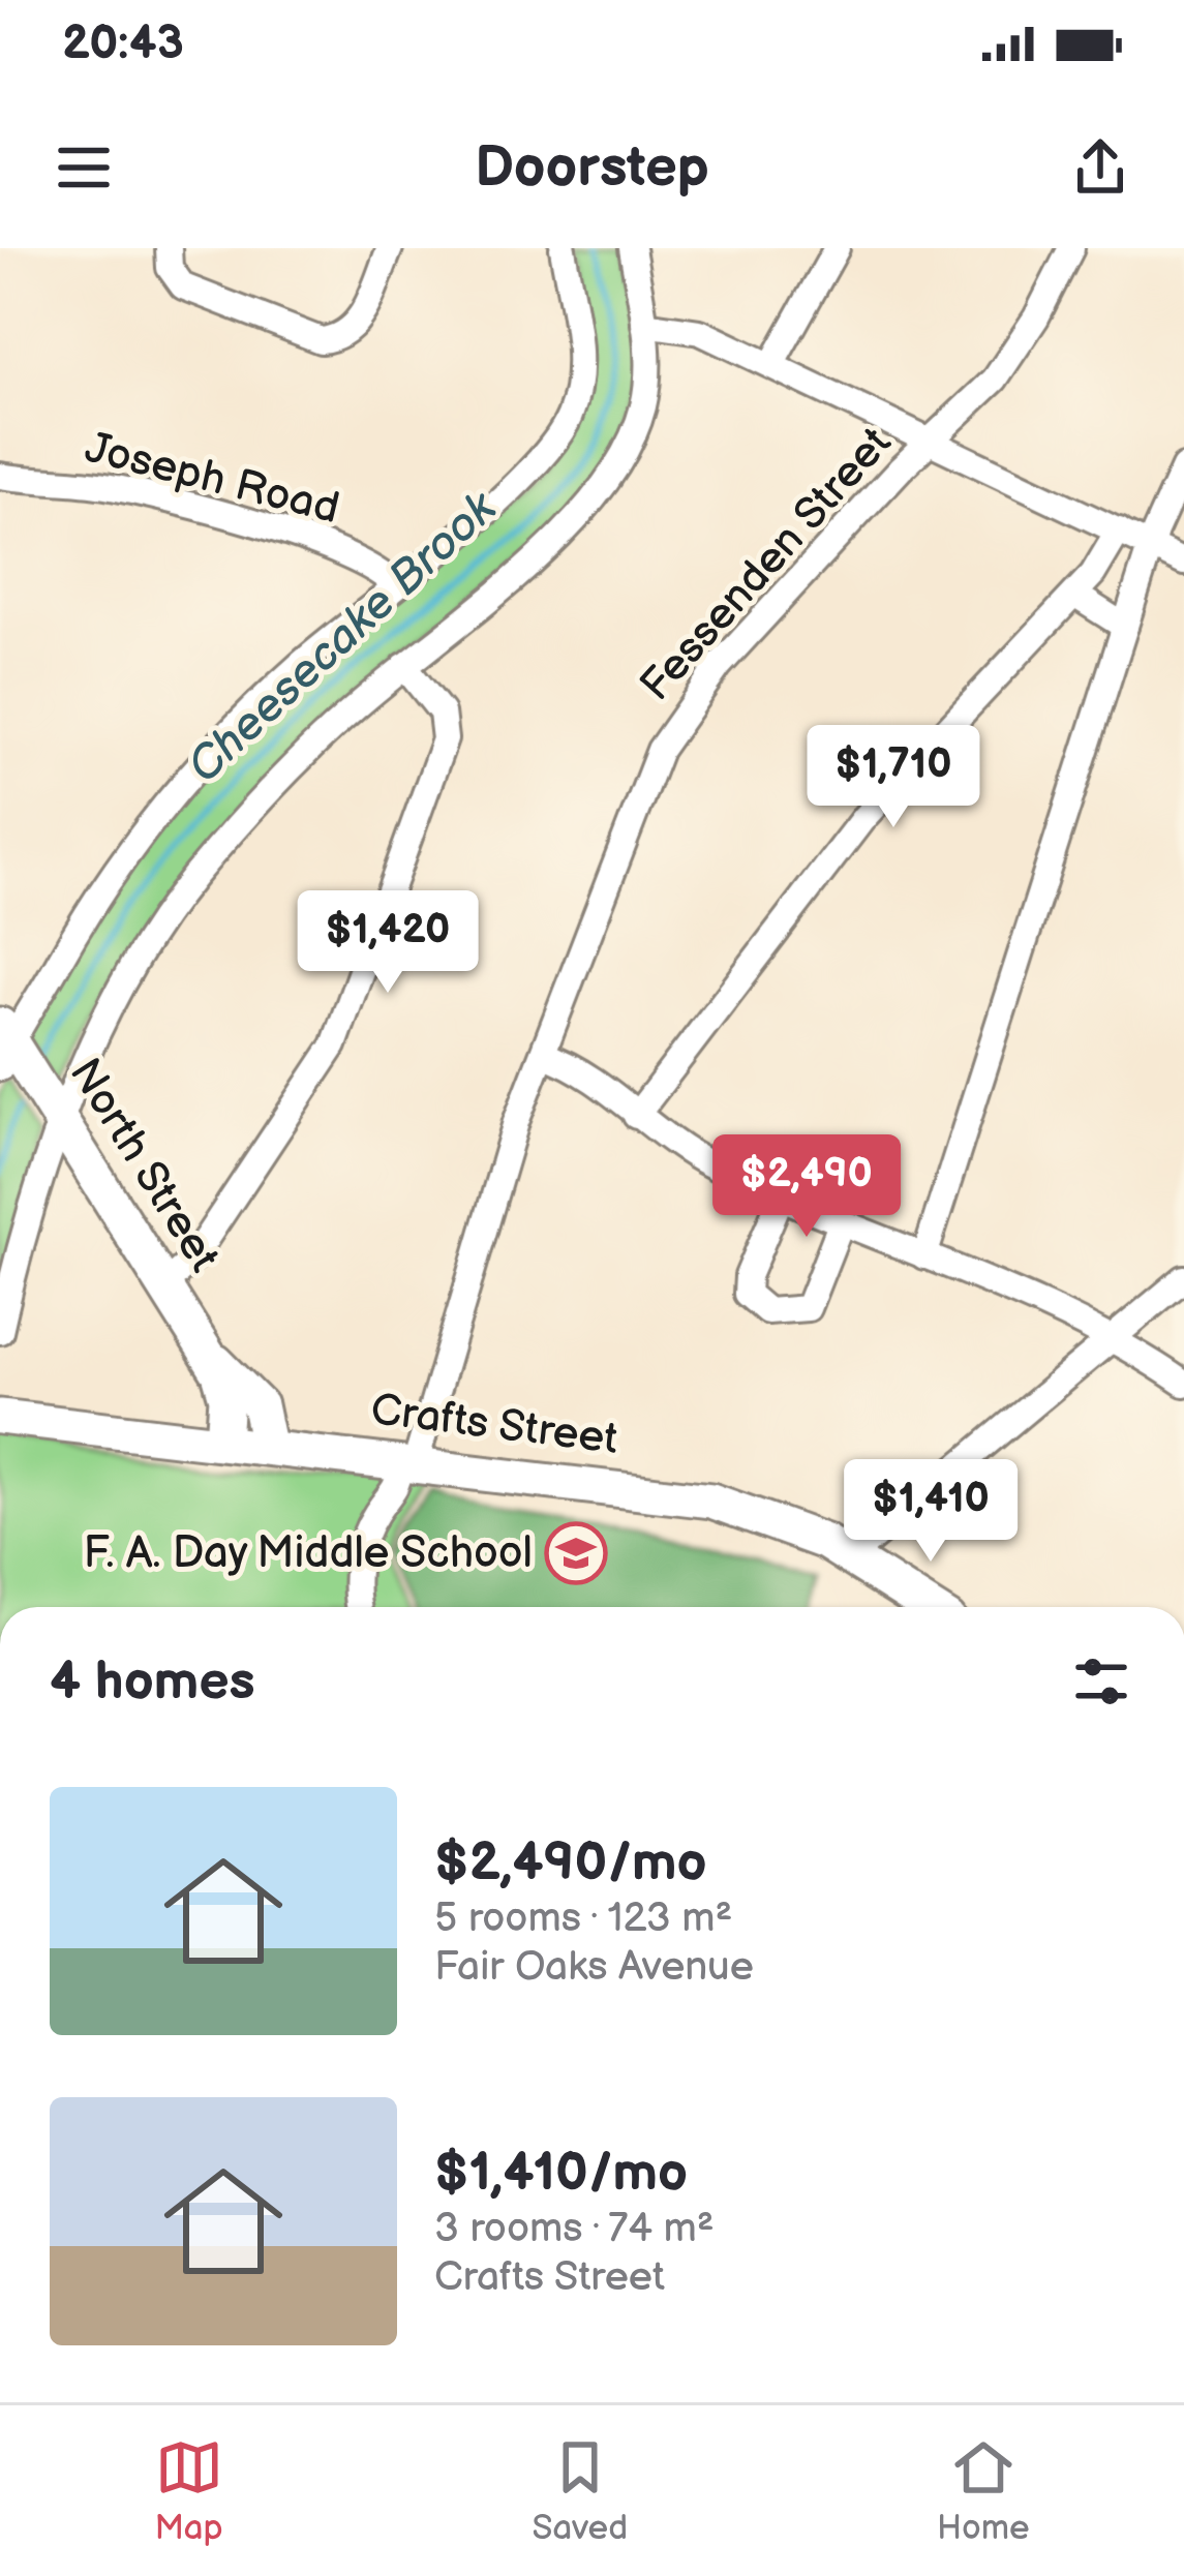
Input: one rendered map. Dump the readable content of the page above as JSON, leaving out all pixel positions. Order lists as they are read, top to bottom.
{
  "streets": {
    "main road": ["North Street", "Crafts Street"],
    "street": ["Joseph Road", "Fessenden Street"]
  },
  "crossings": [
    ["Fessenden Street", "Crafts Street"],
    ["North Street", "Crafts Street"]
  ],
  "water": ["Cheesecake Brook"],
  "places": {
    "school or university": ["F. A. Day Middle School"]
  },
  "page": {
    "status": "20:43",
    "header": "Doorstep",
    "price": [
      "$1,710",
      "$1,420",
      "$2,490",
      "$1,410"
    ],
    "heading": "4 homes",
    "list": [
      {
        "name": "$2,490/mo",
        "note": "5 rooms · 123 m² · Fair Oaks Avenue"
      },
      {
        "name": "$1,410/mo",
        "note": "3 rooms · 74 m² · Crafts Street"
      }
    ],
    "tabs": ["Map", "Saved", "Home"]
  }
}
